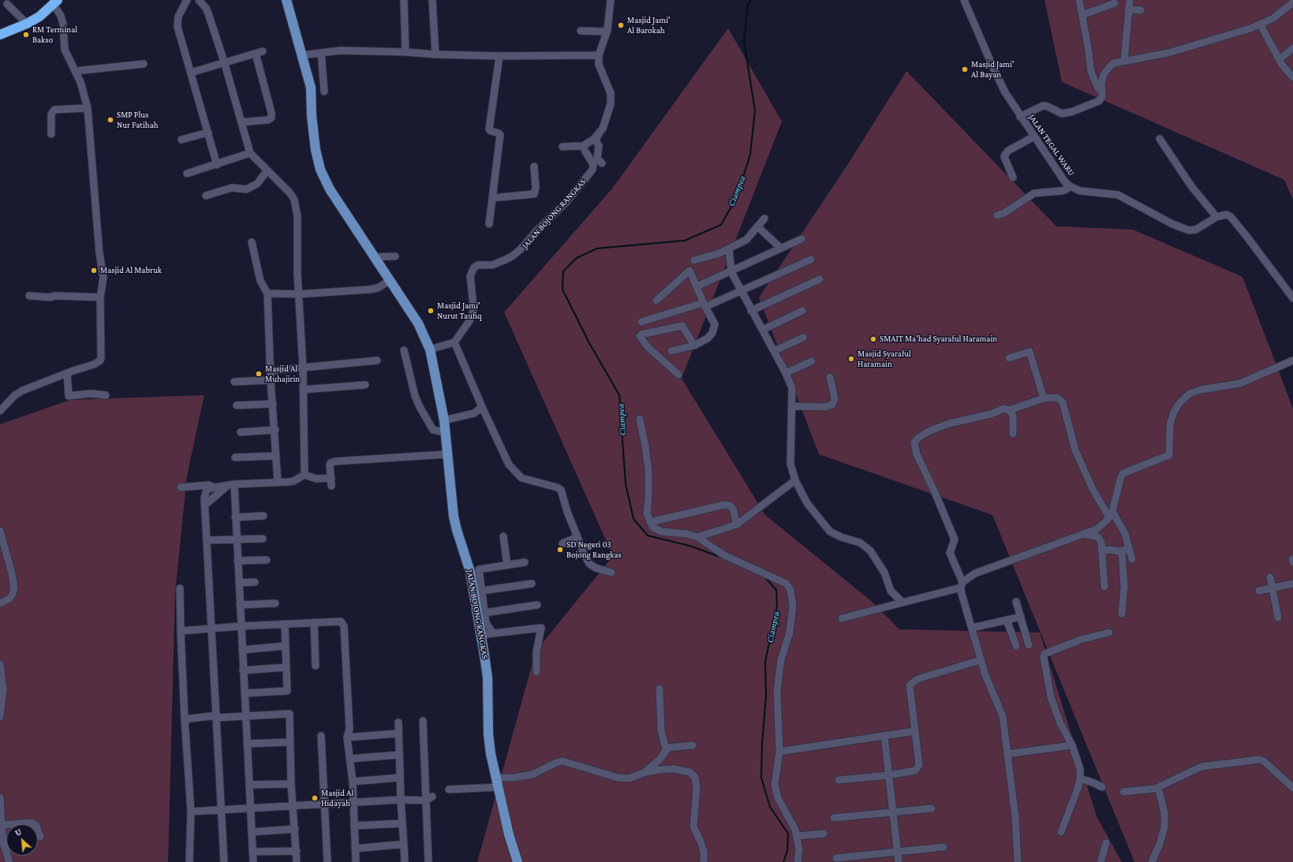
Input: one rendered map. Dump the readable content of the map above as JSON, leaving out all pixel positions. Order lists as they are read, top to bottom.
{
  "streets": {
    "main road": ["JALAN BOJONG RANGKAS"],
    "street": ["JALAN TEGAL WARU"]
  },
  "water": ["Ciampea"],
  "places": [
    "Masjid Jami' Al Barokah",
    "RM Terminal Bakso",
    "Masjid Jami' Al Bayan",
    "SMP Plus Nur Fatihah",
    "Masjid Al Mabruk",
    "Masjid Jami' Nurut Taufiq",
    "SMAIT Ma'had Syaraful Haramain",
    "Masjid Syaraful Haramain",
    "Masjid Al Muhajirin",
    "SD Negeri 03 Bojong Rangkas",
    "Masjid Al Hidayah"
  ],
  "north": "top left"
}
